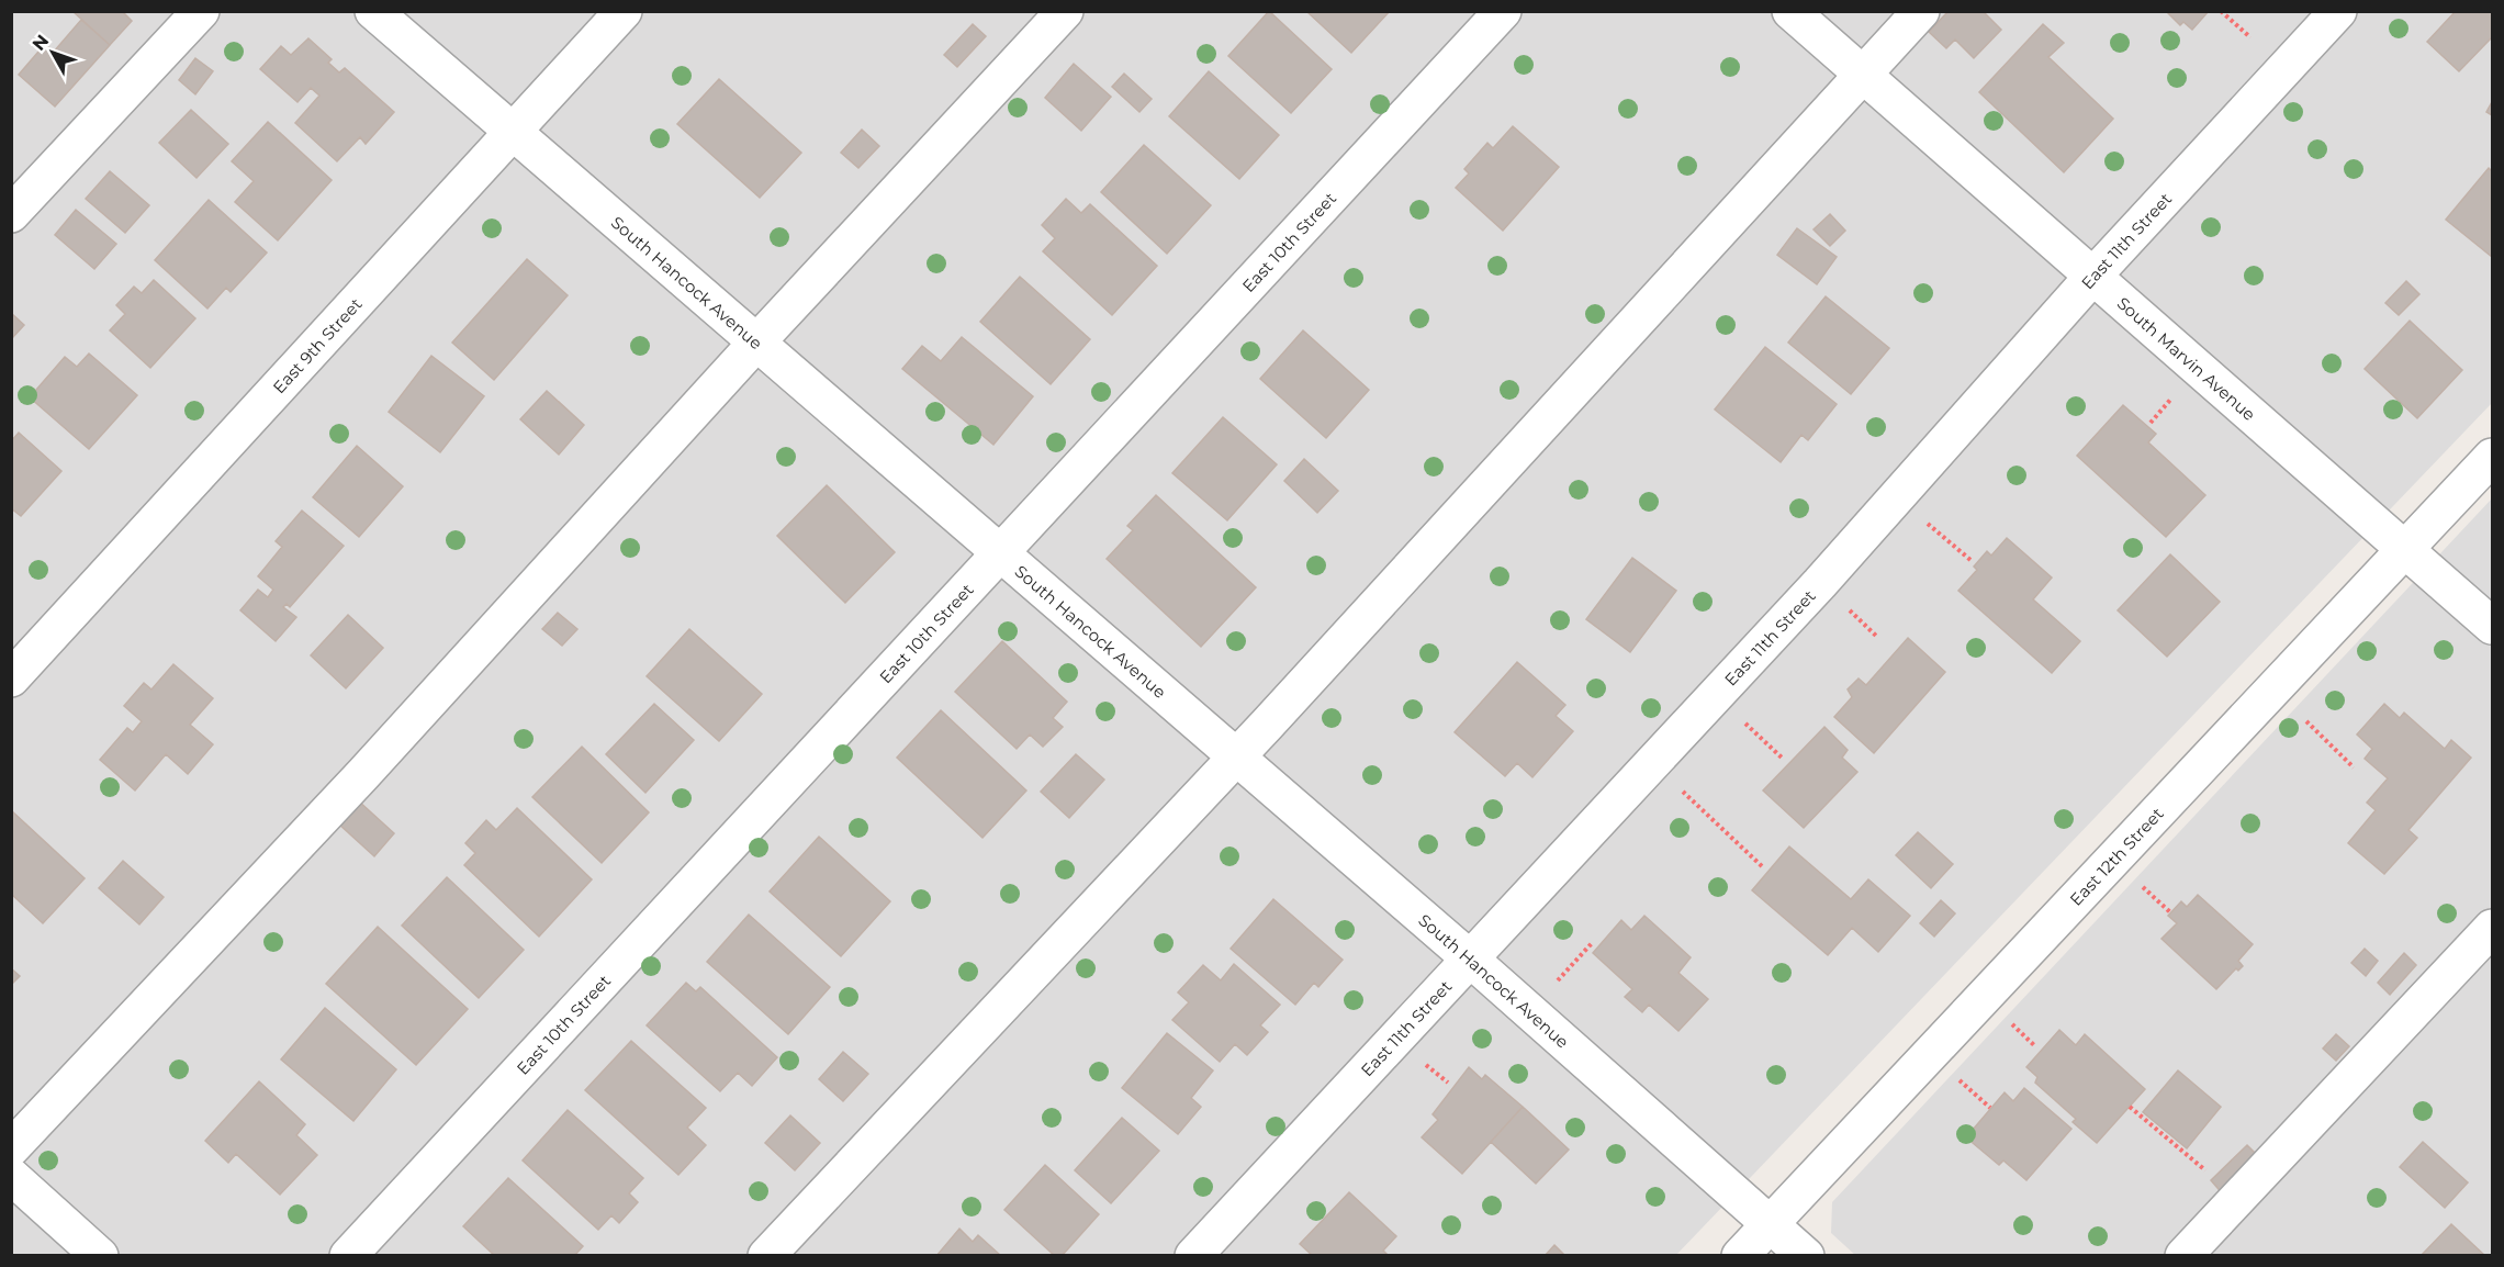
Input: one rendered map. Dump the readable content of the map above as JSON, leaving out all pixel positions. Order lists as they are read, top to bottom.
{
  "streets": {
    "street": [
      "East 11th Street",
      "East 10th Street",
      "South Hancock Avenue",
      "East 9th Street",
      "South Marvin Avenue",
      "East 12th Street"
    ]
  },
  "crossings": [
    ["East 11th Street", "South Hancock Avenue"],
    ["East 11th Street", "South Marvin Avenue"],
    ["East 10th Street", "South Hancock Avenue"],
    ["South Hancock Avenue", "East 9th Street"],
    ["South Hancock Avenue", "East 12th Street"],
    ["South Marvin Avenue", "East 12th Street"]
  ],
  "north": "top left"
}
